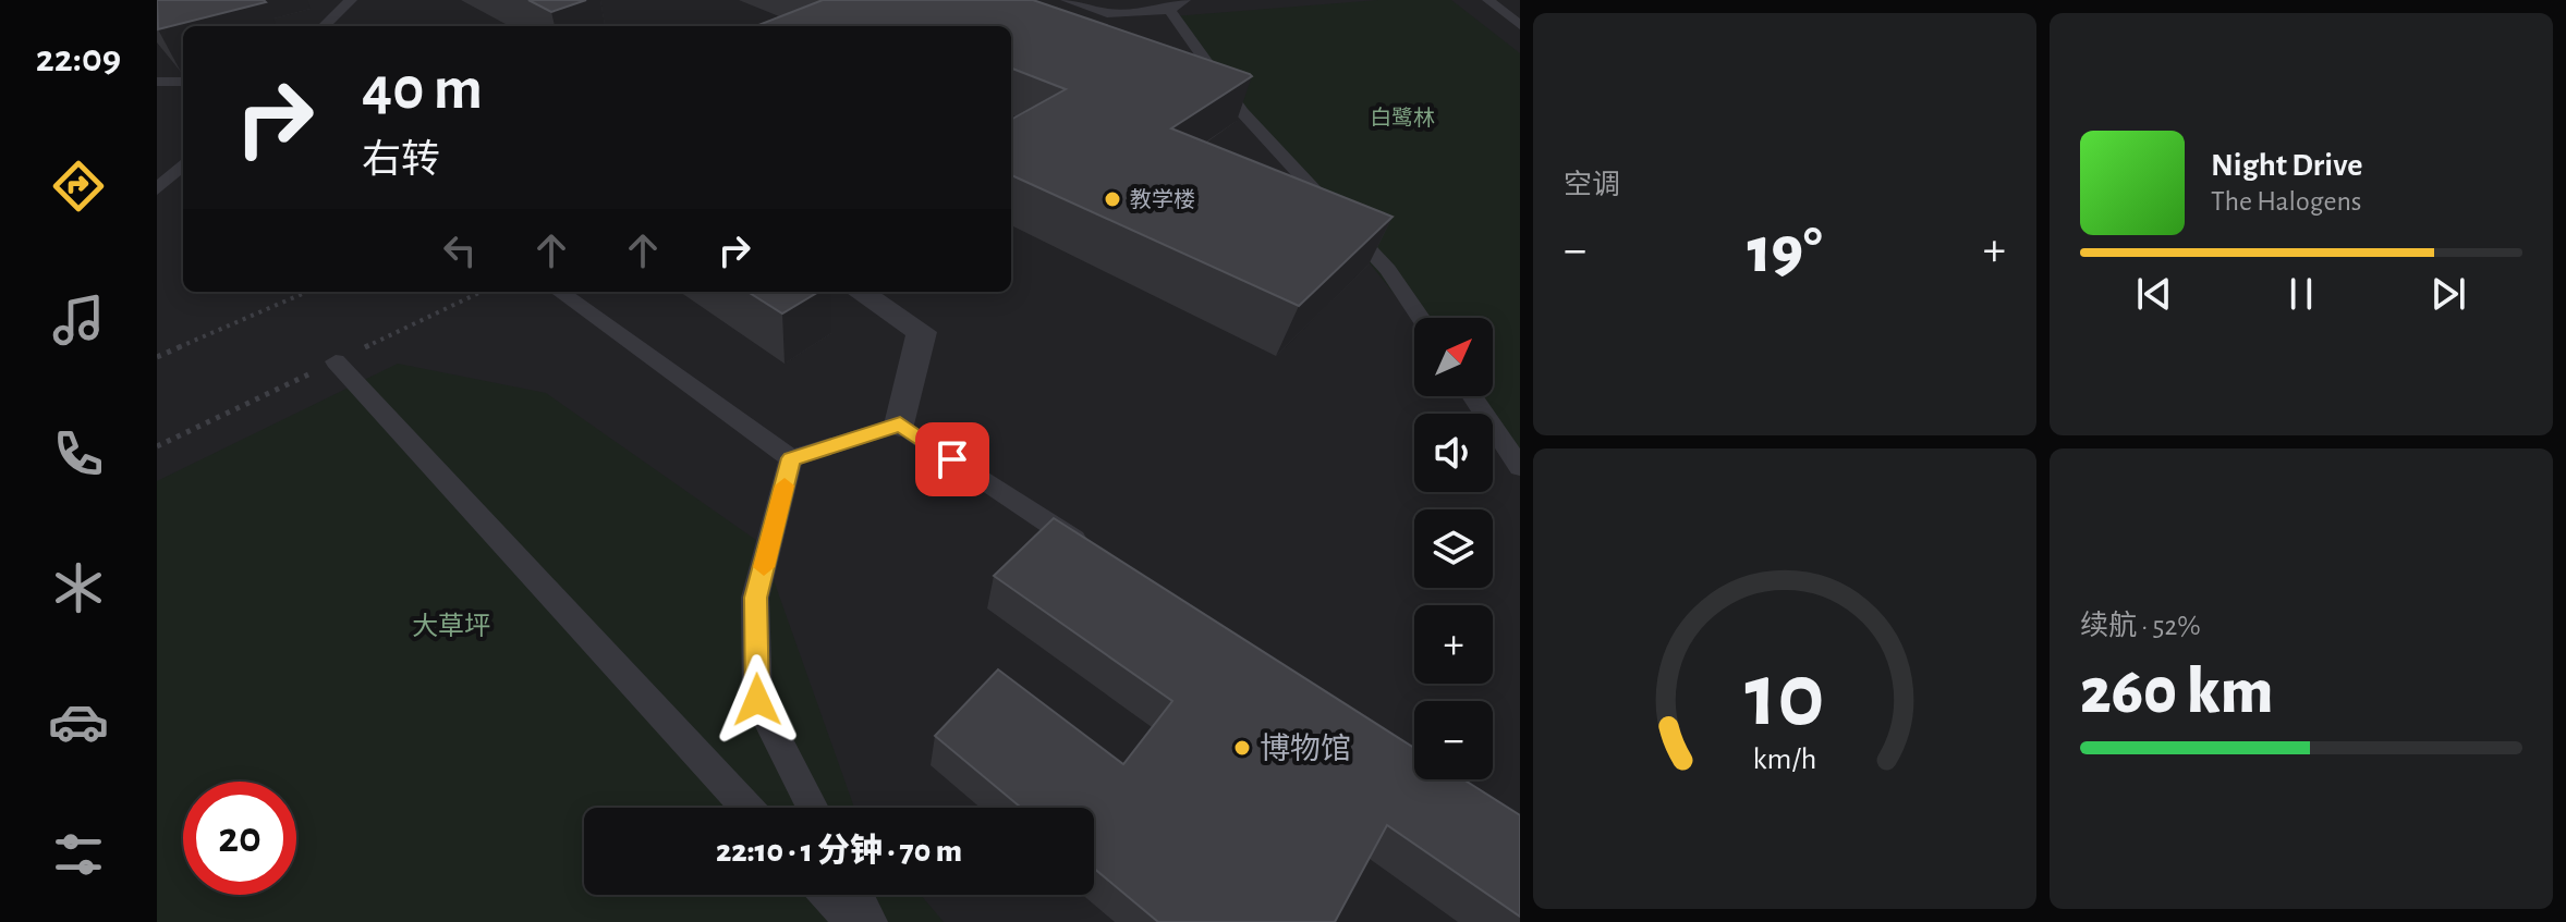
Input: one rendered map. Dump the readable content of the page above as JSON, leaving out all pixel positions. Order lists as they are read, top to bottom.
{
  "parks": ["白鹭林", "大草坪"],
  "places": ["教学楼", "博物馆"],
  "north": "top right",
  "page": {
    "tabs": "22:09",
    "tile": [
      "空调",
      ["续航 · 52%", "260 km"]
    ],
    "turn": ["40 m", "右转"],
    "song": ["Night Drive", "The Halogens"],
    "heat": ["−", "19°", "+"],
    "map_buttons": ["+", "−"],
    "limit": "20",
    "trip": "22:10 · 1 分钟 · 70 m",
    "gauge": ["10", "km/h"]
  }
}
